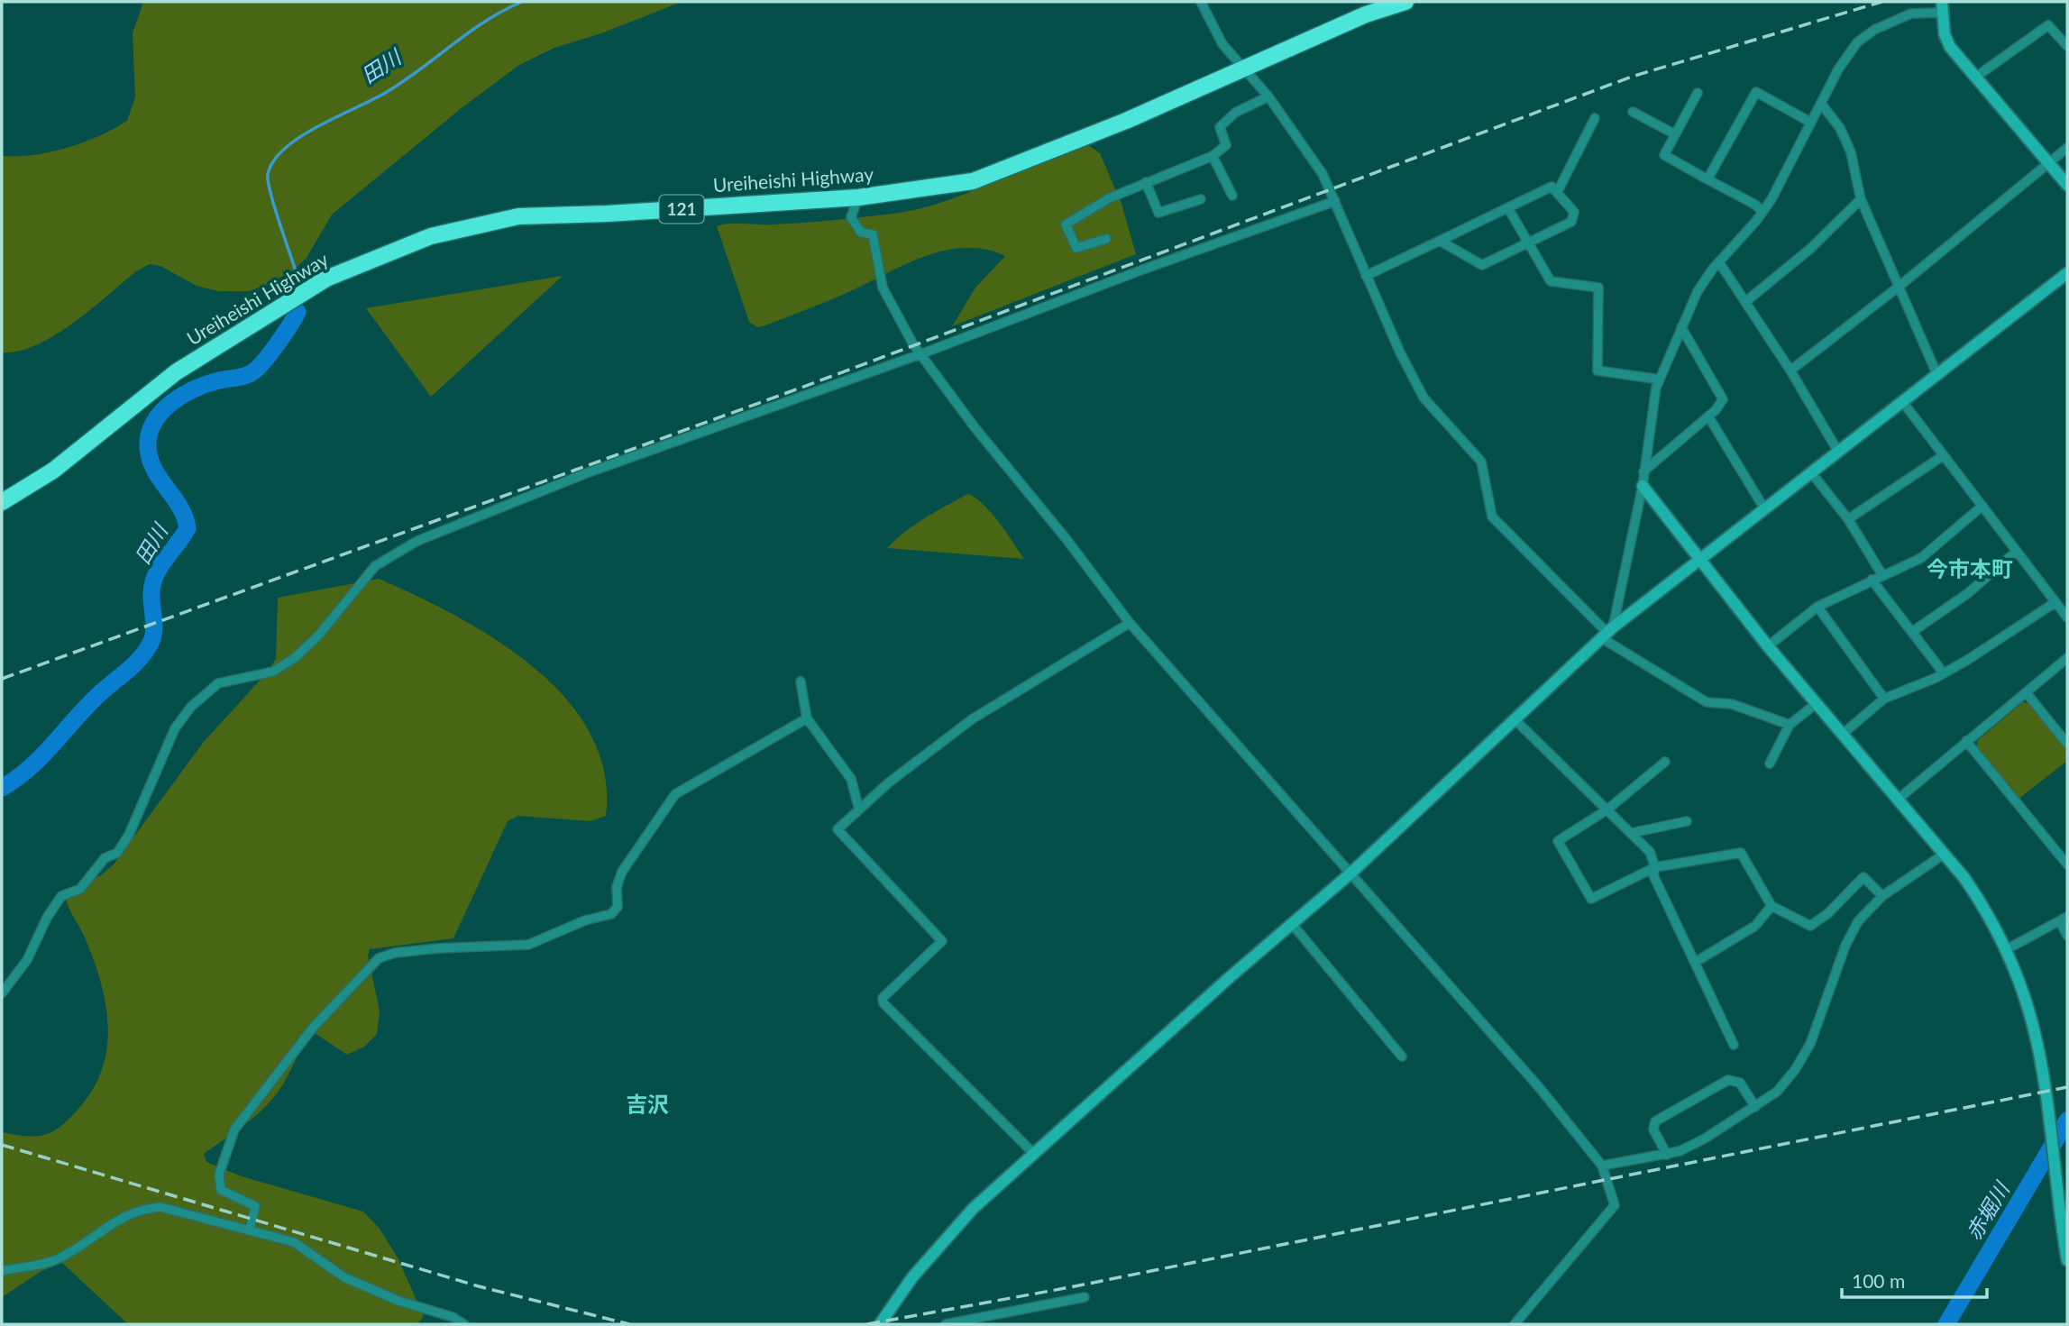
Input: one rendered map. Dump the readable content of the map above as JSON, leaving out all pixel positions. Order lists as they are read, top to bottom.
{
  "streets": {
    "highway": ["Ureiheishi Highway", "121"]
  },
  "districts": ["今市本町", "吉沢"],
  "water": ["田川", "赤堀川"],
  "scale_bar": "100 m"
}
